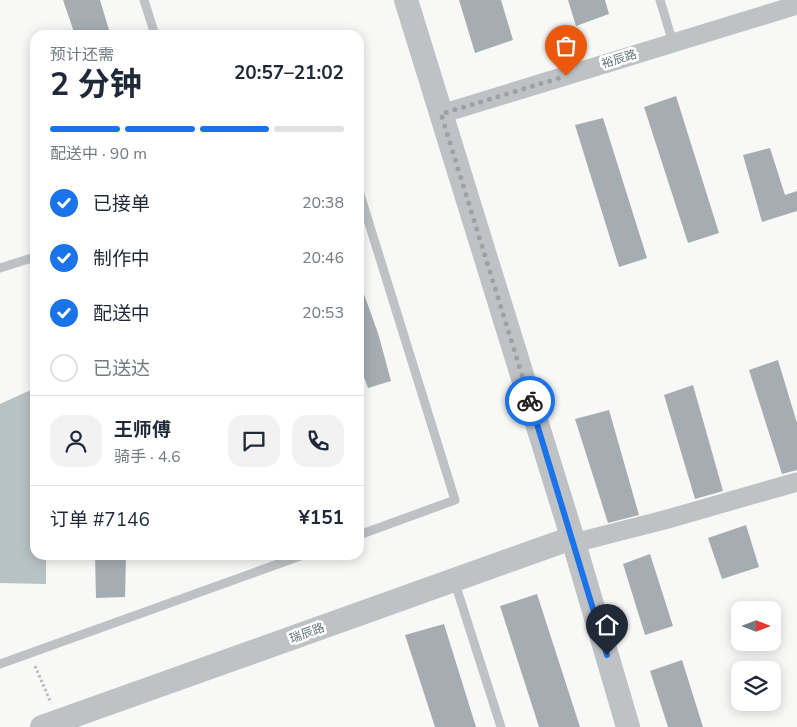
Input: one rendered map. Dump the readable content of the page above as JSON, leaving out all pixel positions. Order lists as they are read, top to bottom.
{
  "streets": {
    "street": ["裕辰路", "瑞辰路"]
  },
  "north": "right",
  "page": {
    "heading": ["2 分钟", "预计还需", "20:57–21:02"],
    "panel": [
      "王师傅",
      "骑手 · 4.6",
      "订单 #7146",
      "¥151"
    ],
    "bar": "配送中 · 90 m",
    "list": [
      ["已接单", "20:38"],
      ["制作中", "20:46"],
      ["配送中", "20:53"],
      "已送达"
    ]
  }
}
